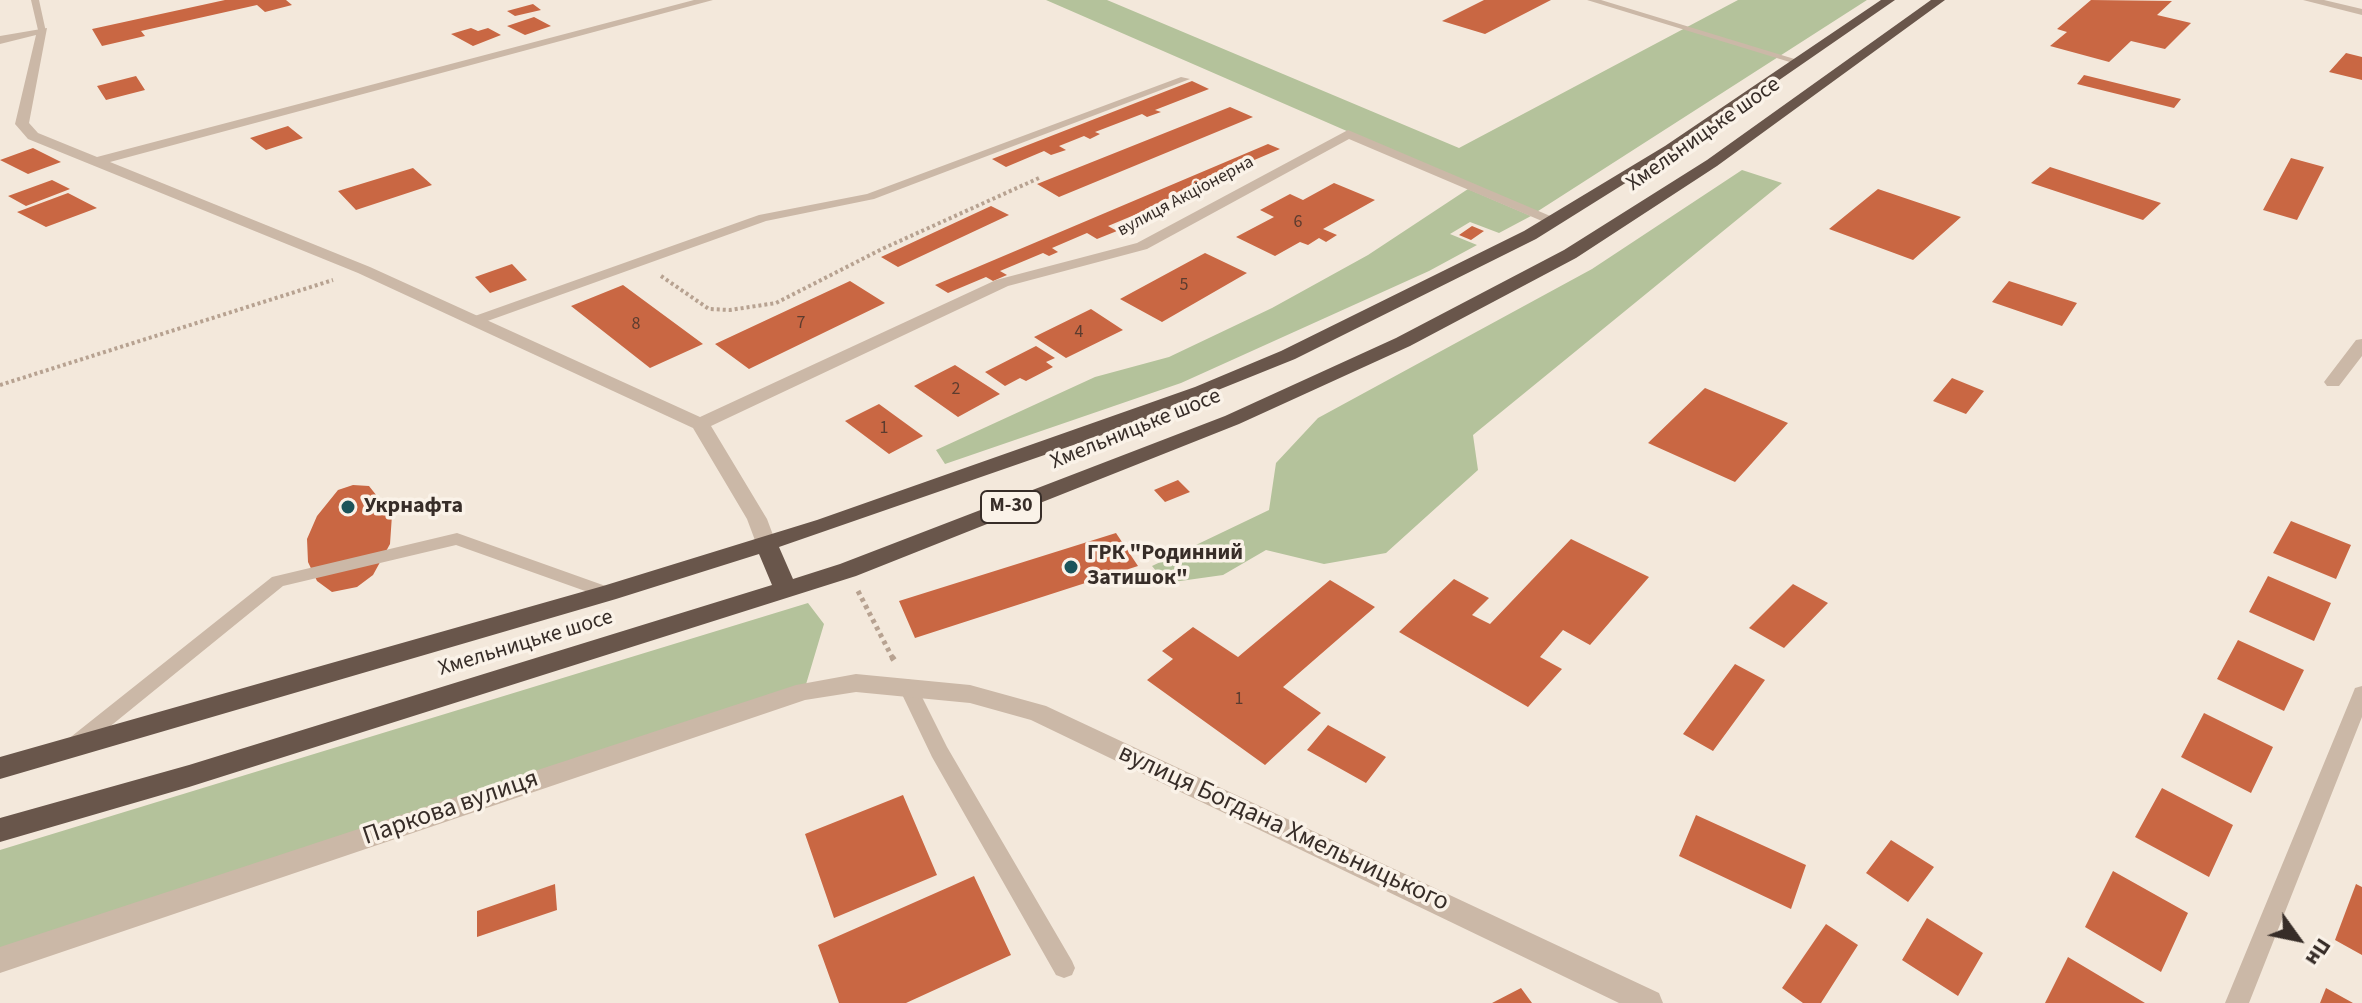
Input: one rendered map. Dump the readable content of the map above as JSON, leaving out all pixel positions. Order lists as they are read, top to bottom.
{
  "streets": {
    "highway": ["Хмельницьке шосе", "М-30"],
    "street": ["вулиця Акціонерна", "Паркова вулиця", "вулиця Богдана Хмельницького"]
  },
  "crossings": [
    ["Хмельницьке шосе", "вулиця Акціонерна"],
    ["Паркова вулиця", "вулиця Богдана Хмельницького"]
  ],
  "places": ["Укрнафта", "ГРК \"Родинний Затишок\""],
  "house_numbers": [
    "6",
    "5",
    "7",
    "8",
    "4",
    "2",
    "1",
    "1"
  ],
  "north": "bottom right"
}
